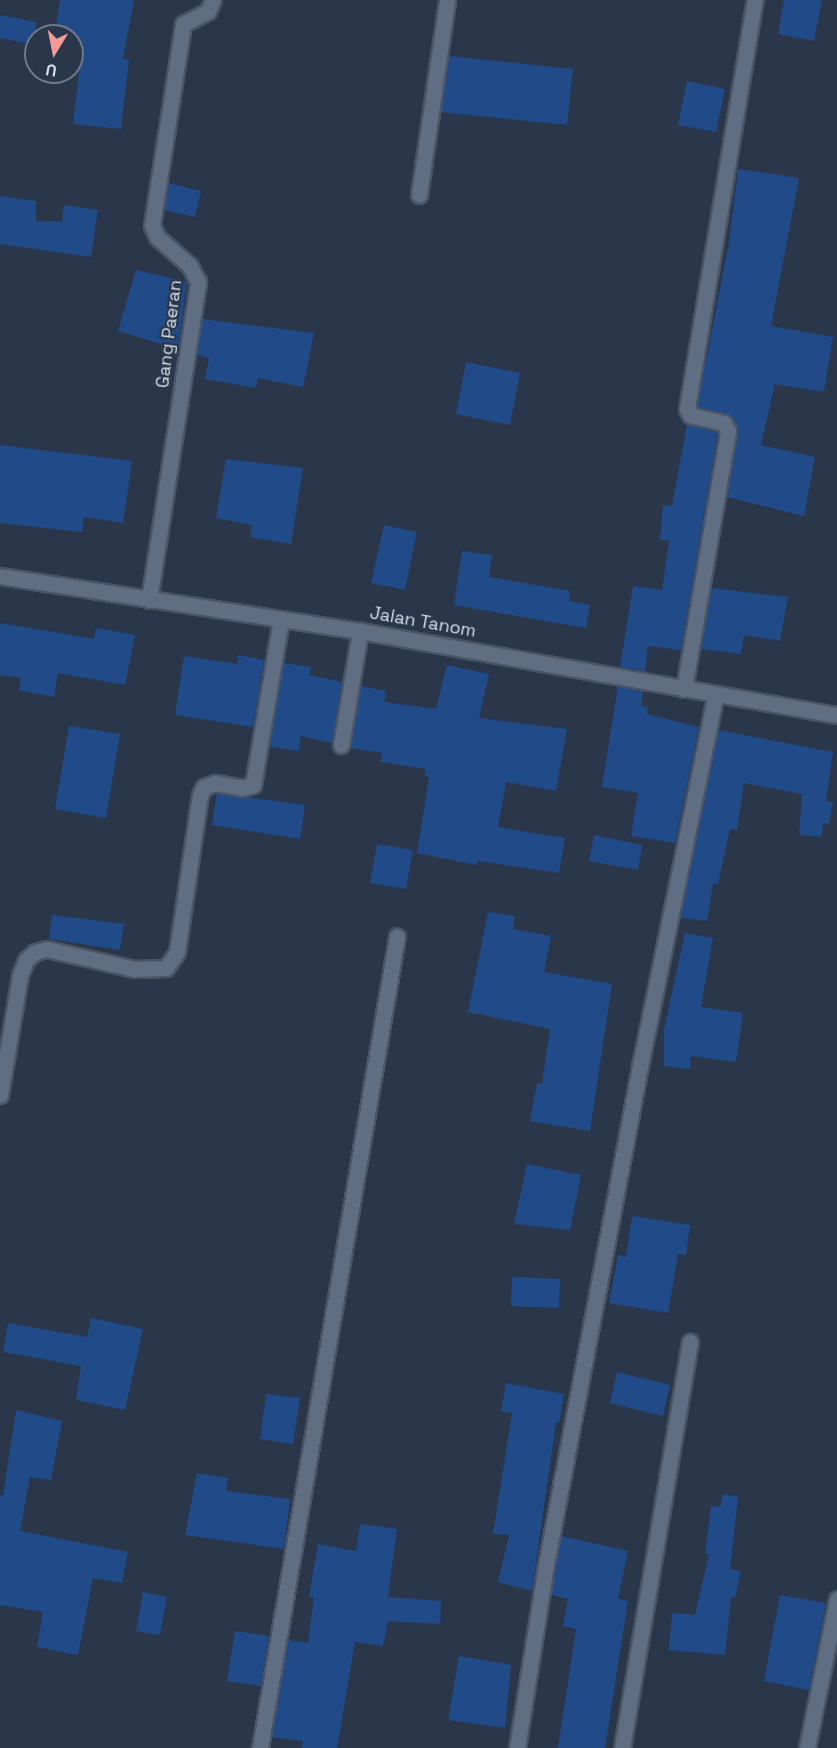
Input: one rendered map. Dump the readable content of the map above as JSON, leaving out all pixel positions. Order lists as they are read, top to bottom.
{
  "streets": {
    "street": ["Gang Paeran", "Jalan Tanom"]
  },
  "crossings": [
    ["Gang Paeran", "Jalan Tanom"]
  ],
  "north": "bottom"
}
